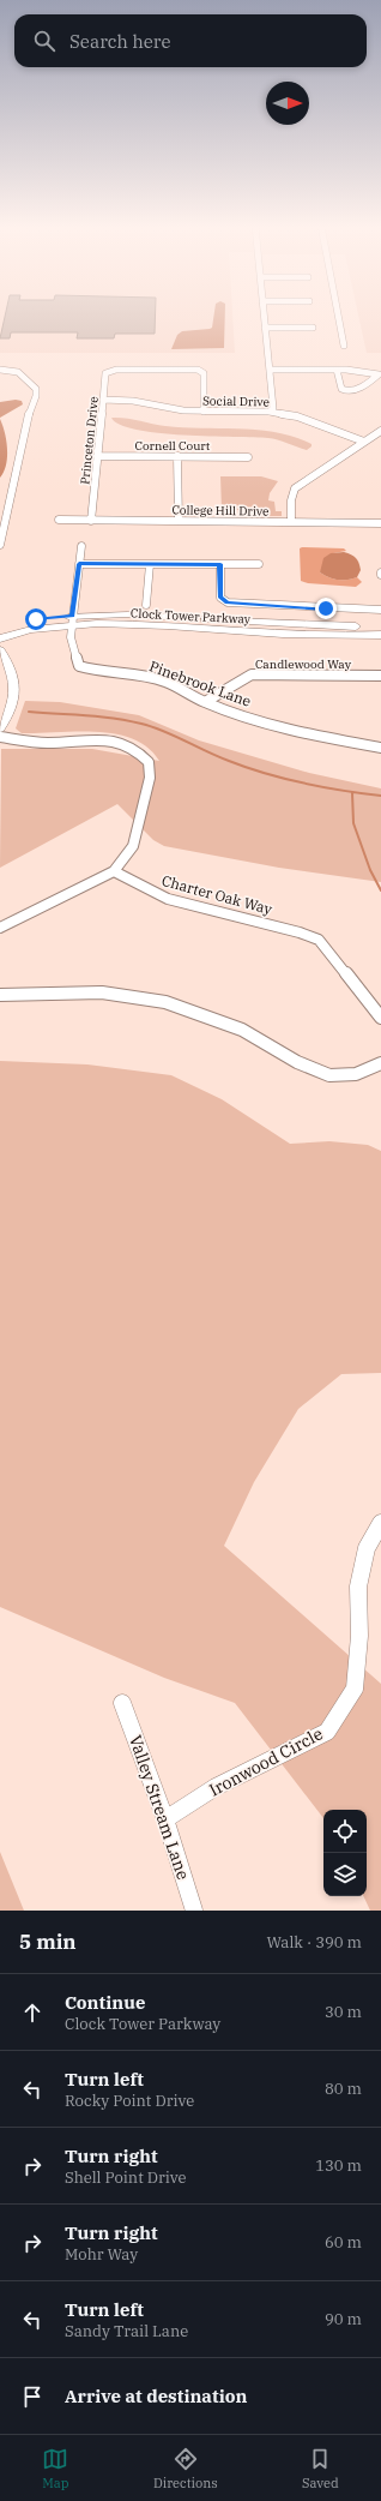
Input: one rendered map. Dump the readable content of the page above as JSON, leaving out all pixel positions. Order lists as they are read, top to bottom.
{
  "streets": {
    "street": [
      "Social Drive",
      "Princeton Drive",
      "Cornell Court",
      "College Hill Drive",
      "Clock Tower Parkway",
      "Candlewood Way",
      "Pinebrook Lane",
      "Charter Oak Way",
      "Ironwood Circle",
      "Valley Stream Lane"
    ]
  },
  "crossings": [
    ["Social Drive", "Princeton Drive"],
    ["Princeton Drive", "Cornell Court"],
    ["Princeton Drive", "College Hill Drive"],
    ["Clock Tower Parkway", "Pinebrook Lane"],
    ["Candlewood Way", "Pinebrook Lane"],
    ["Ironwood Circle", "Valley Stream Lane"]
  ],
  "north": "right",
  "page": {
    "search": "Search here",
    "heading": ["5 min", "Walk · 390 m"],
    "list": [
      ["Continue", "Clock Tower Parkway", "30 m"],
      ["Turn left", "Rocky Point Drive", "80 m"],
      ["Turn right", "Shell Point Drive", "130 m"],
      ["Turn right", "Mohr Way", "60 m"],
      ["Turn left", "Sandy Trail Lane", "90 m"],
      "Arrive at destination"
    ],
    "nav": ["Map", "Directions", "Saved"]
  }
}
